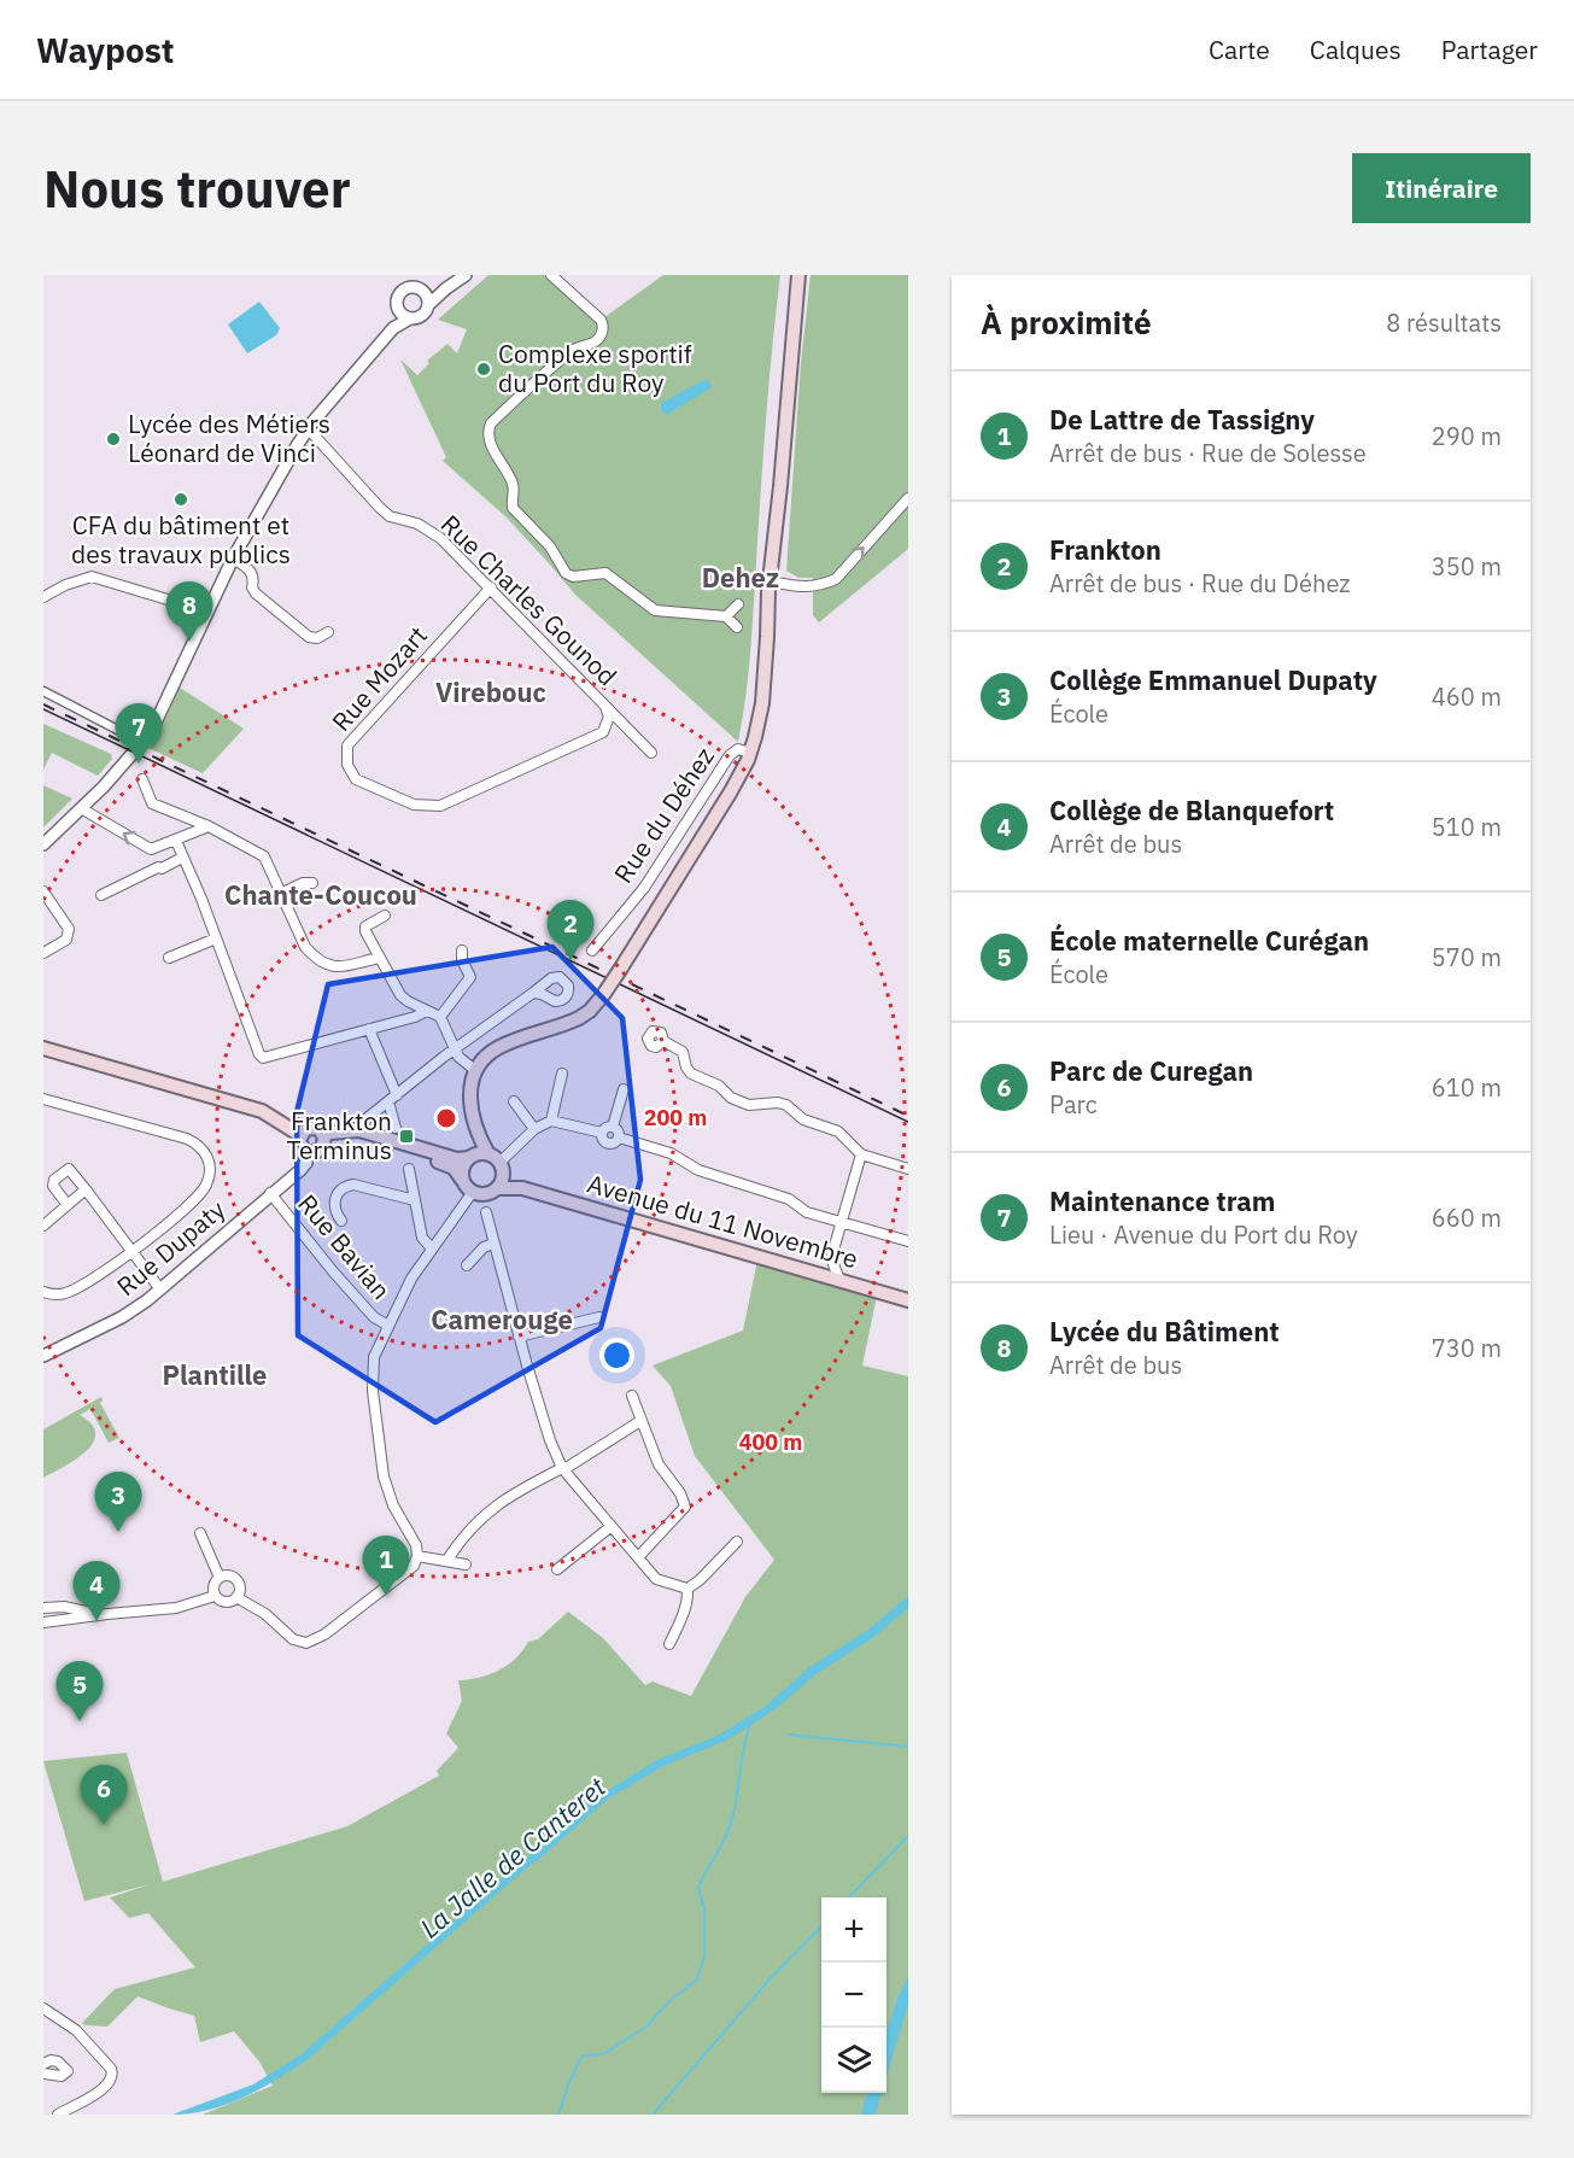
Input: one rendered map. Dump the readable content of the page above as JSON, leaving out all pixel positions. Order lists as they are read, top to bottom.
{
  "streets": {
    "main road": ["Avenue du 11 Novembre"],
    "street": [
      "Rue Charles Gounod",
      "Rue Mozart",
      "Rue du Déhez",
      "Rue Bavian",
      "Rue Dupaty"
    ]
  },
  "crossings": [
    ["Rue Charles Gounod", "Rue Mozart"],
    ["Rue Bavian", "Rue Dupaty"]
  ],
  "districts": [
    "Dehez",
    "Virebouc",
    "Chante-Coucou",
    "Camerouge",
    "Plantille"
  ],
  "water": ["La Jalle de Canteret"],
  "places": {
    "other": ["Complexe sportif du Port du Roy", "Lycée des Métiers Léonard de Vinci", "CFA du bâtiment et des travaux publics"],
    "transit": ["Frankton Terminus"]
  },
  "page": {
    "header": "Waypost",
    "nav": ["Carte", "Calques", "Partager"],
    "buttons": "Itinéraire",
    "title": "Nous trouver",
    "heading": ["À proximité", "8 résultats"],
    "list": [
      {
        "mark": "1",
        "name": "De Lattre de Tassigny",
        "note": "Arrêt de bus · Rue de Solesse",
        "value": "290 m"
      },
      {
        "mark": "2",
        "name": "Frankton",
        "note": "Arrêt de bus · Rue du Déhez",
        "value": "350 m"
      },
      {
        "mark": "3",
        "name": "Collège Emmanuel Dupaty",
        "note": "École",
        "value": "460 m"
      },
      {
        "mark": "4",
        "name": "Collège de Blanquefort",
        "note": "Arrêt de bus",
        "value": "510 m"
      },
      {
        "mark": "5",
        "name": "École maternelle Curégan",
        "note": "École",
        "value": "570 m"
      },
      {
        "mark": "6",
        "name": "Parc de Curegan",
        "note": "Parc",
        "value": "610 m"
      },
      {
        "mark": "7",
        "name": "Maintenance tram",
        "note": "Lieu · Avenue du Port du Roy",
        "value": "660 m"
      },
      {
        "mark": "8",
        "name": "Lycée du Bâtiment",
        "note": "Arrêt de bus",
        "value": "730 m"
      }
    ],
    "pins": [
      "8",
      "7",
      "2",
      "3",
      "1",
      "4",
      "5",
      "6"
    ],
    "map_buttons": ["+", "−"]
  },
  "rings": ["200 m", "400 m"]
}
